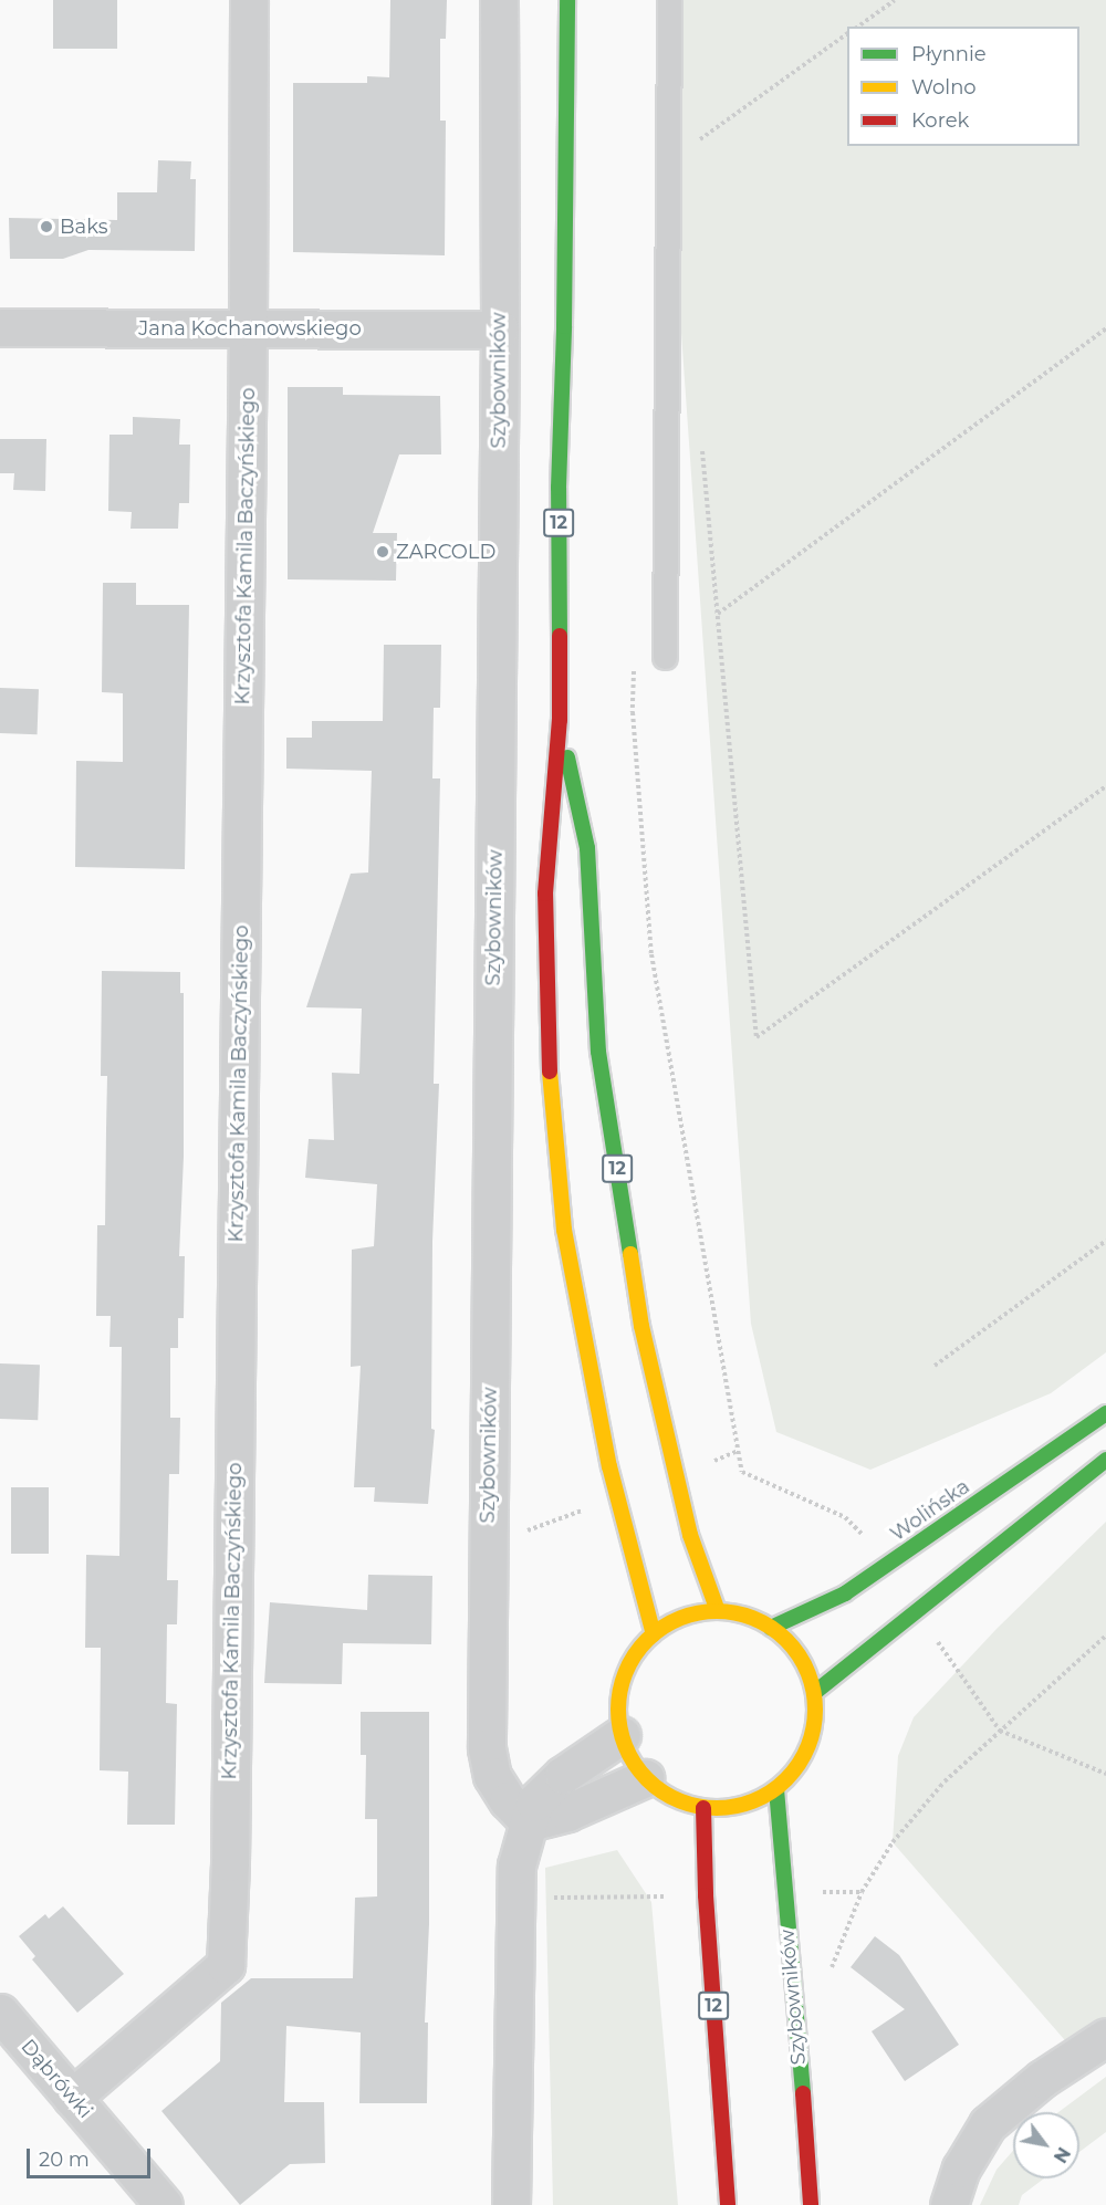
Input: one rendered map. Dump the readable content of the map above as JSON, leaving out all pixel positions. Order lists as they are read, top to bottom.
{
  "streets": {
    "main road": ["Szybowników", "12", "Wolińska"],
    "street": ["Jana Kochanowskiego", "Krzysztofa Kamila Baczyńskiego", "Dąbrówki"]
  },
  "crossings": [
    ["Jana Kochanowskiego", "Szybowników"],
    ["Jana Kochanowskiego", "Krzysztofa Kamila Baczyńskiego"],
    ["Szybowników", "12"],
    ["Szybowników", "Wolińska"],
    ["12", "Wolińska"],
    ["Krzysztofa Kamila Baczyńskiego", "Dąbrówki"]
  ],
  "places": ["Baks", "ZARCOLD"],
  "legend": ["Płynnie", "Wolno", "Korek"],
  "scale_bar": "20 m",
  "north": "bottom right"
}
